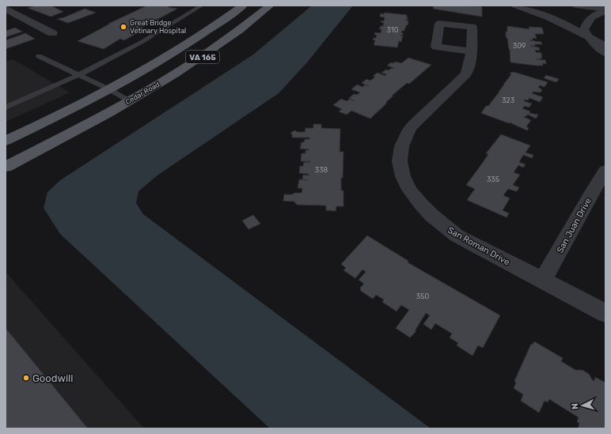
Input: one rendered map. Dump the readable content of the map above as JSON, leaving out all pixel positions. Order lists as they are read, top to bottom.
{
  "streets": {
    "main road": ["VA 165", "Cedar Road"],
    "street": ["San Juan Drive", "San Roman Drive"]
  },
  "crossings": [
    ["San Juan Drive", "San Roman Drive"]
  ],
  "places": ["Great Bridge Vetinary Hospital", "Goodwill"],
  "house_numbers": [
    "310",
    "309",
    "323",
    "338",
    "335",
    "350"
  ],
  "north": "left"
}
